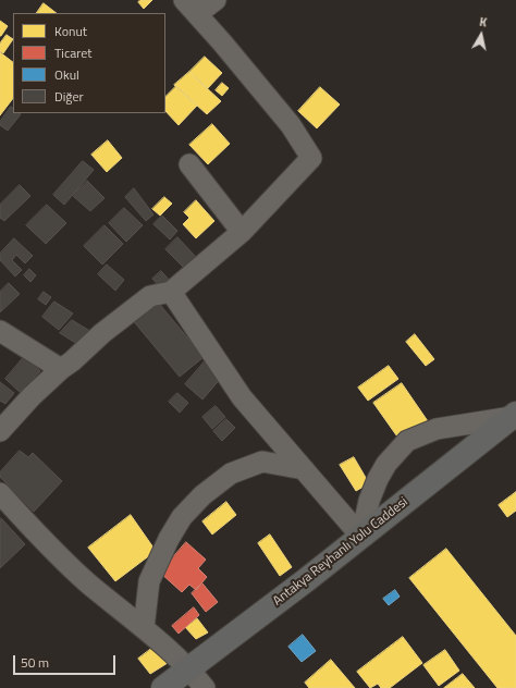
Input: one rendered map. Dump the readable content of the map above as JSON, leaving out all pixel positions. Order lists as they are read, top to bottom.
{
  "streets": {
    "main road": ["Antakya Reyhanlı Yolu Caddesi"]
  },
  "legend": [
    "Konut",
    "Ticaret",
    "Okul",
    "Diğer"
  ],
  "scale_bar": "50 m",
  "north": "top"
}
